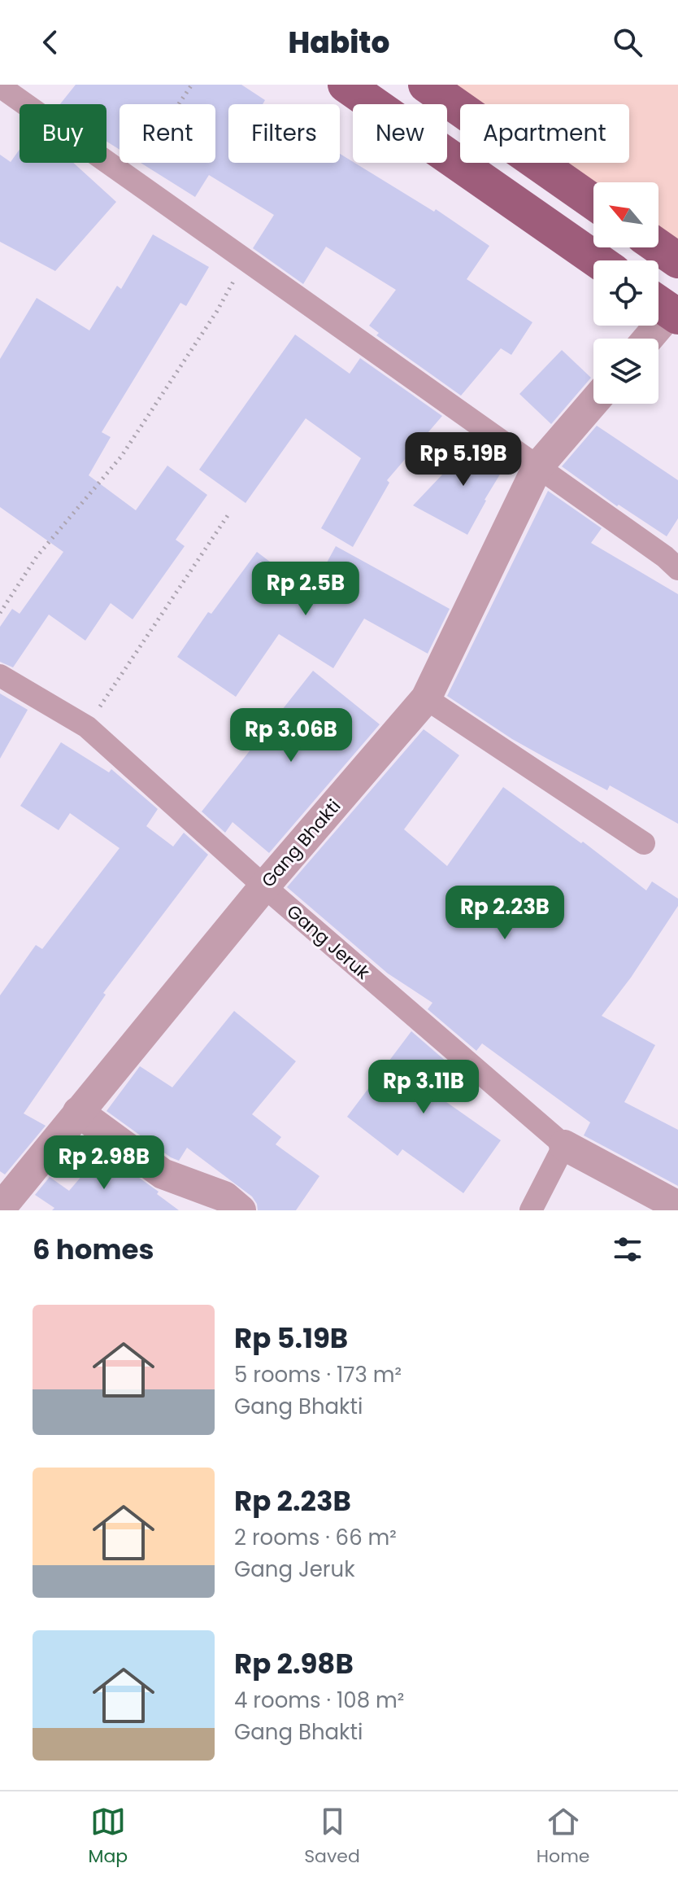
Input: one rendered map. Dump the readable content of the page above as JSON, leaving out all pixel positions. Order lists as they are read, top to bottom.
{
  "streets": {
    "street": ["Gang Bhakti", "Gang Jeruk"]
  },
  "crossings": [
    ["Gang Bhakti", "Gang Jeruk"]
  ],
  "north": "top left",
  "page": {
    "header": "Habito",
    "chip": [
      "Buy",
      "Rent",
      "Filters",
      "New",
      "Apartment"
    ],
    "price": [
      "Rp 5.19B",
      "Rp 2.5B",
      "Rp 3.06B",
      "Rp 2.23B",
      "Rp 3.11B",
      "Rp 2.98B"
    ],
    "heading": "6 homes",
    "list": [
      {
        "name": "Rp 5.19B",
        "note": "5 rooms · 173 m² · Gang Bhakti"
      },
      {
        "name": "Rp 2.23B",
        "note": "2 rooms · 66 m² · Gang Jeruk"
      },
      {
        "name": "Rp 2.98B",
        "note": "4 rooms · 108 m² · Gang Bhakti"
      }
    ],
    "tabs": ["Map", "Saved", "Home"]
  }
}
